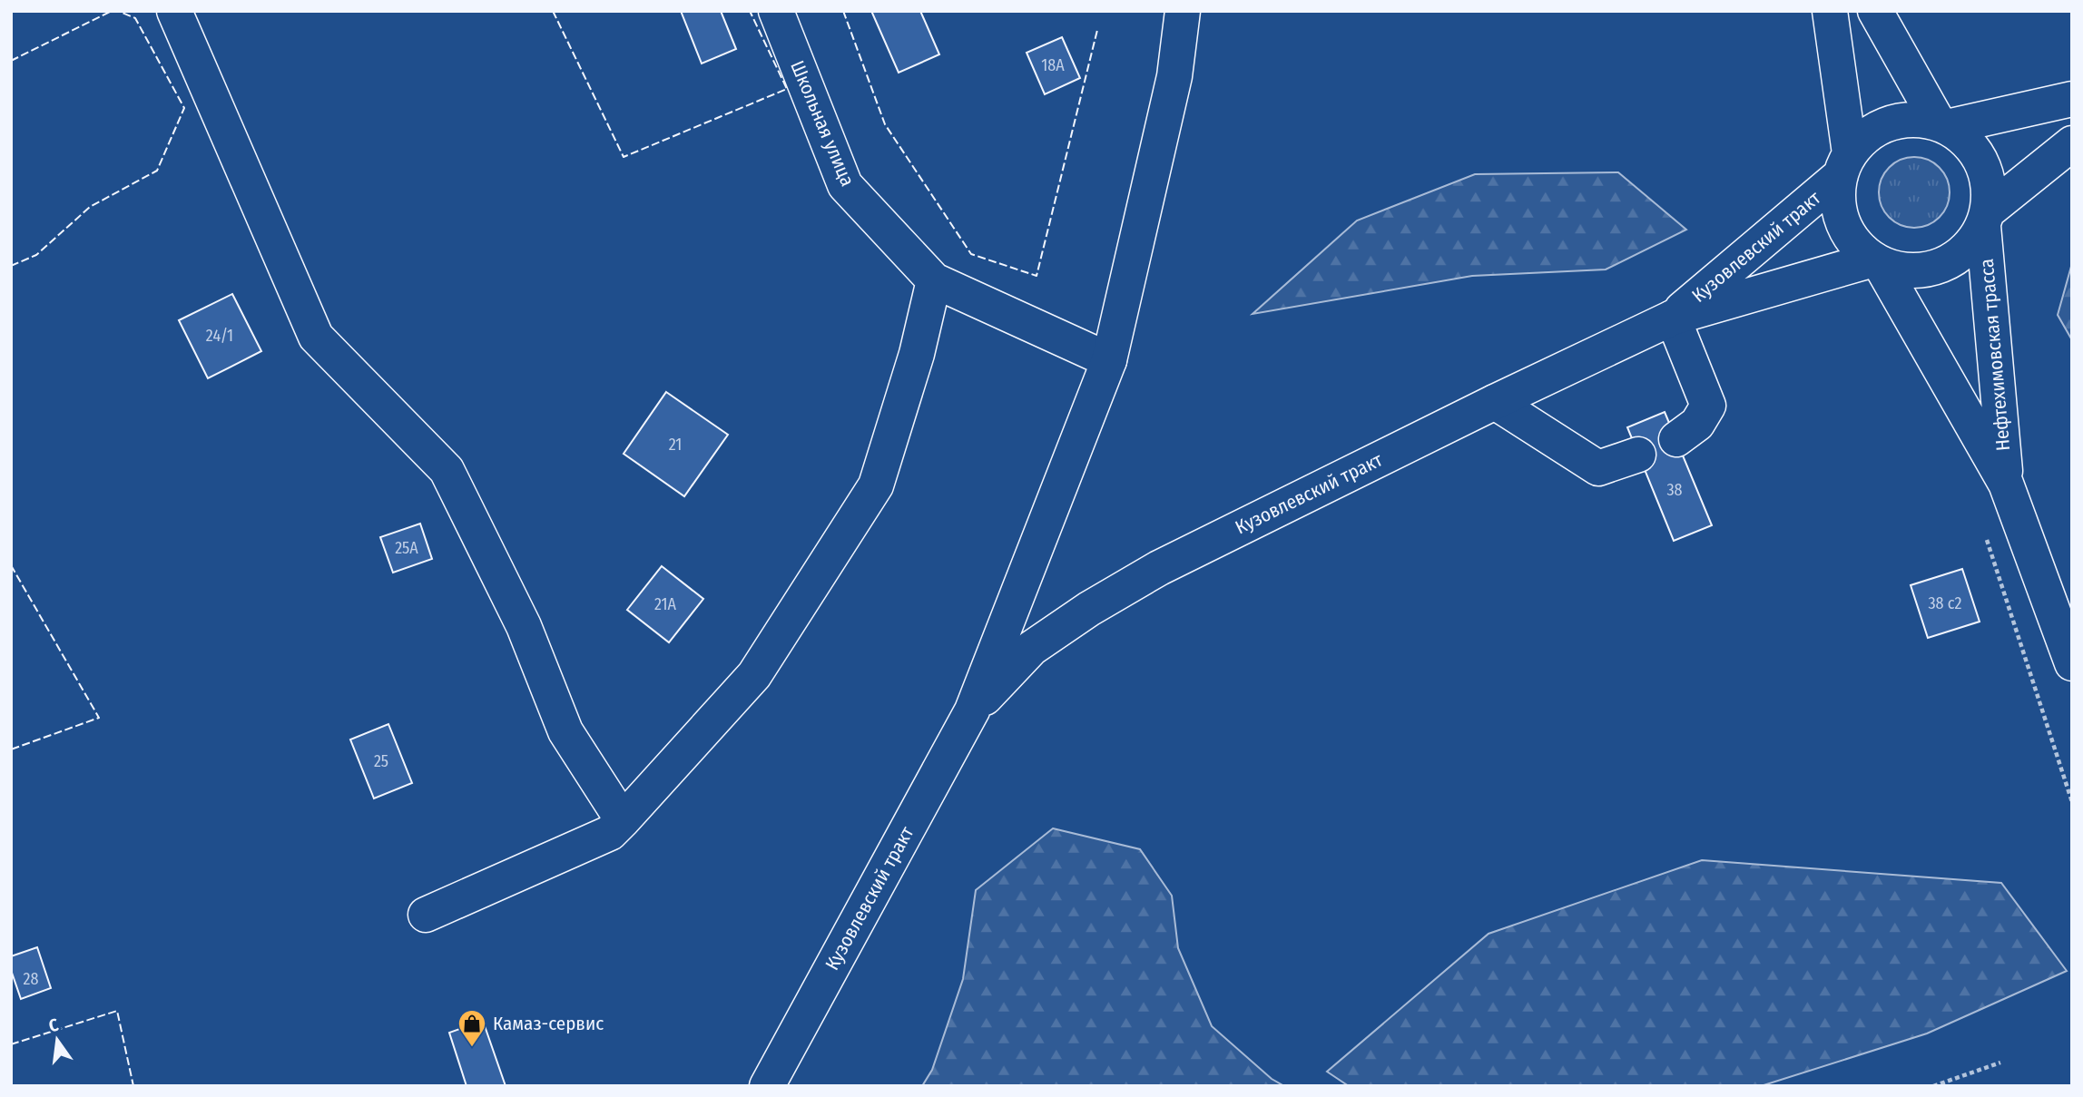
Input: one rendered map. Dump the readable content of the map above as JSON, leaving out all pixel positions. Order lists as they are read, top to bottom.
{
  "streets": {
    "main road": ["Школьная улица", "Кузовлевский тракт", "Нефтехимовская трасса"]
  },
  "crossings": [
    ["Школьная улица", "Кузовлевский тракт"],
    ["Кузовлевский тракт", "Нефтехимовская трасса"]
  ],
  "places": {
    "shop": ["Камаз-сервис"]
  },
  "house_numbers": [
    "18А",
    "24/1",
    "21",
    "38",
    "25А",
    "38 с2",
    "21А",
    "25",
    "28"
  ],
  "north": "top"
}
